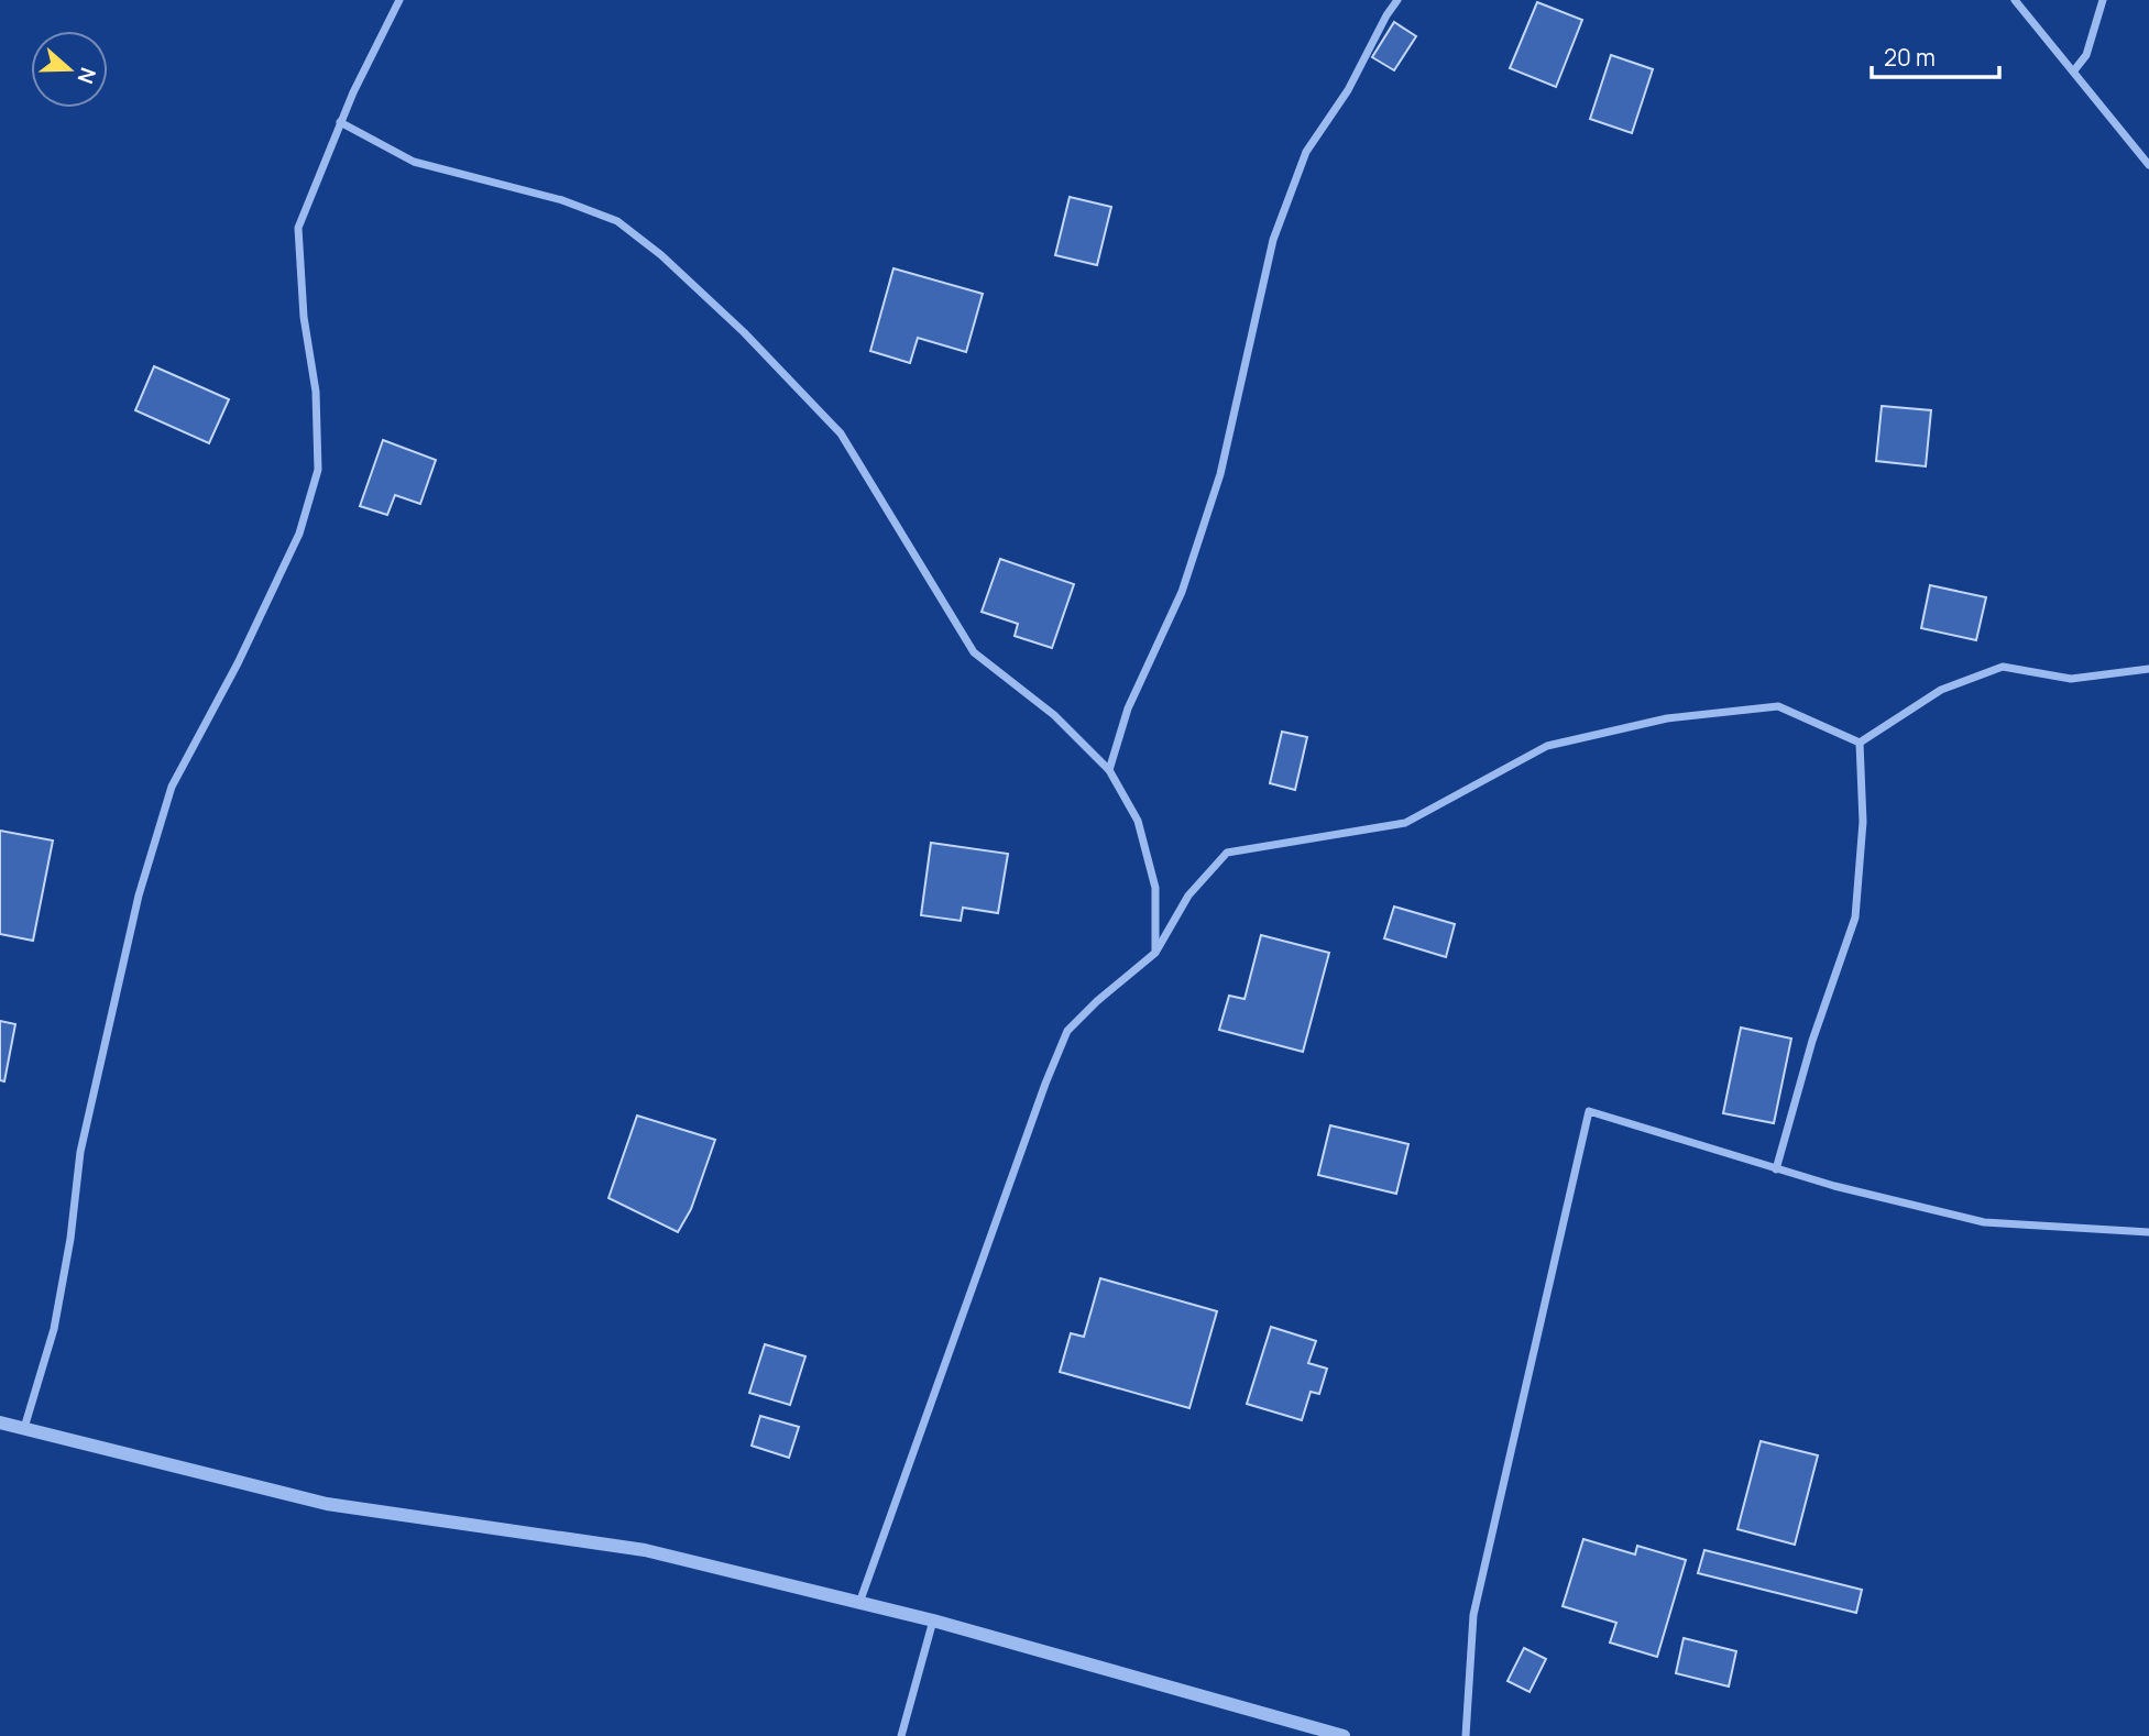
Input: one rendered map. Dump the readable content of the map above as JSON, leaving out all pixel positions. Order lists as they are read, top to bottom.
{
  "scale_bar": "20 m",
  "north": "right"
}
